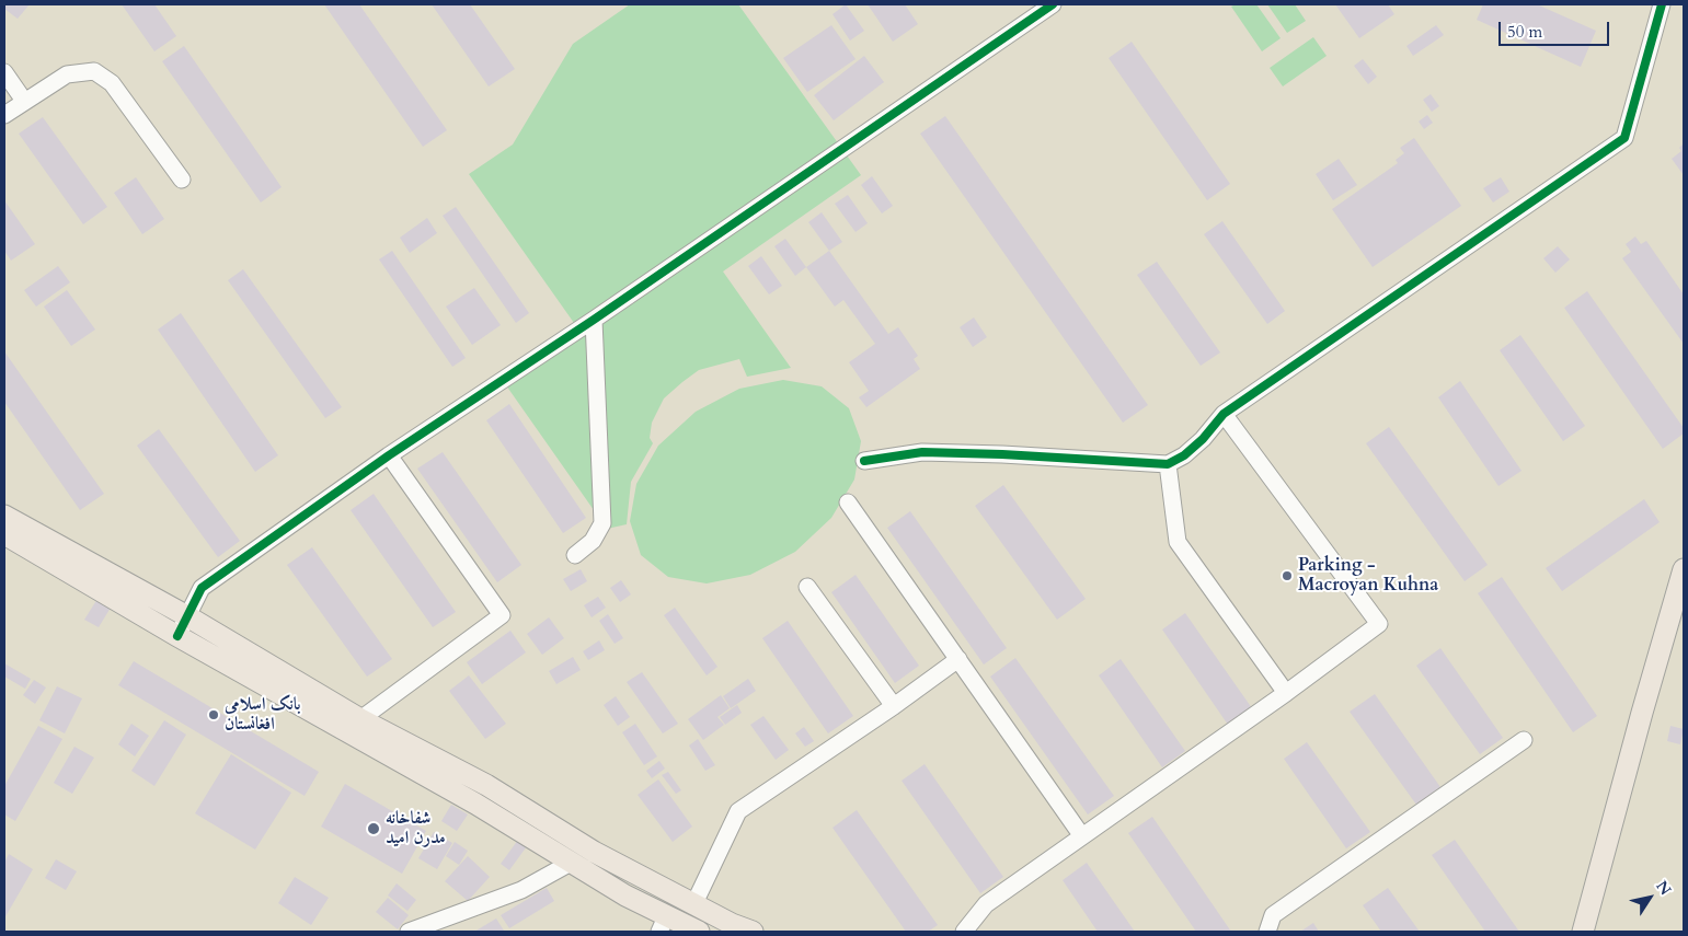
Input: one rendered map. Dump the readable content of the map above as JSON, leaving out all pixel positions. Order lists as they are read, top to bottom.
{
  "places": ["Parking - Macroyan Kuhna", "بانک اسلامی افغانستان", "شفاخانه مدرن امید"],
  "scale_bar": "50 m",
  "north": "top right"
}
